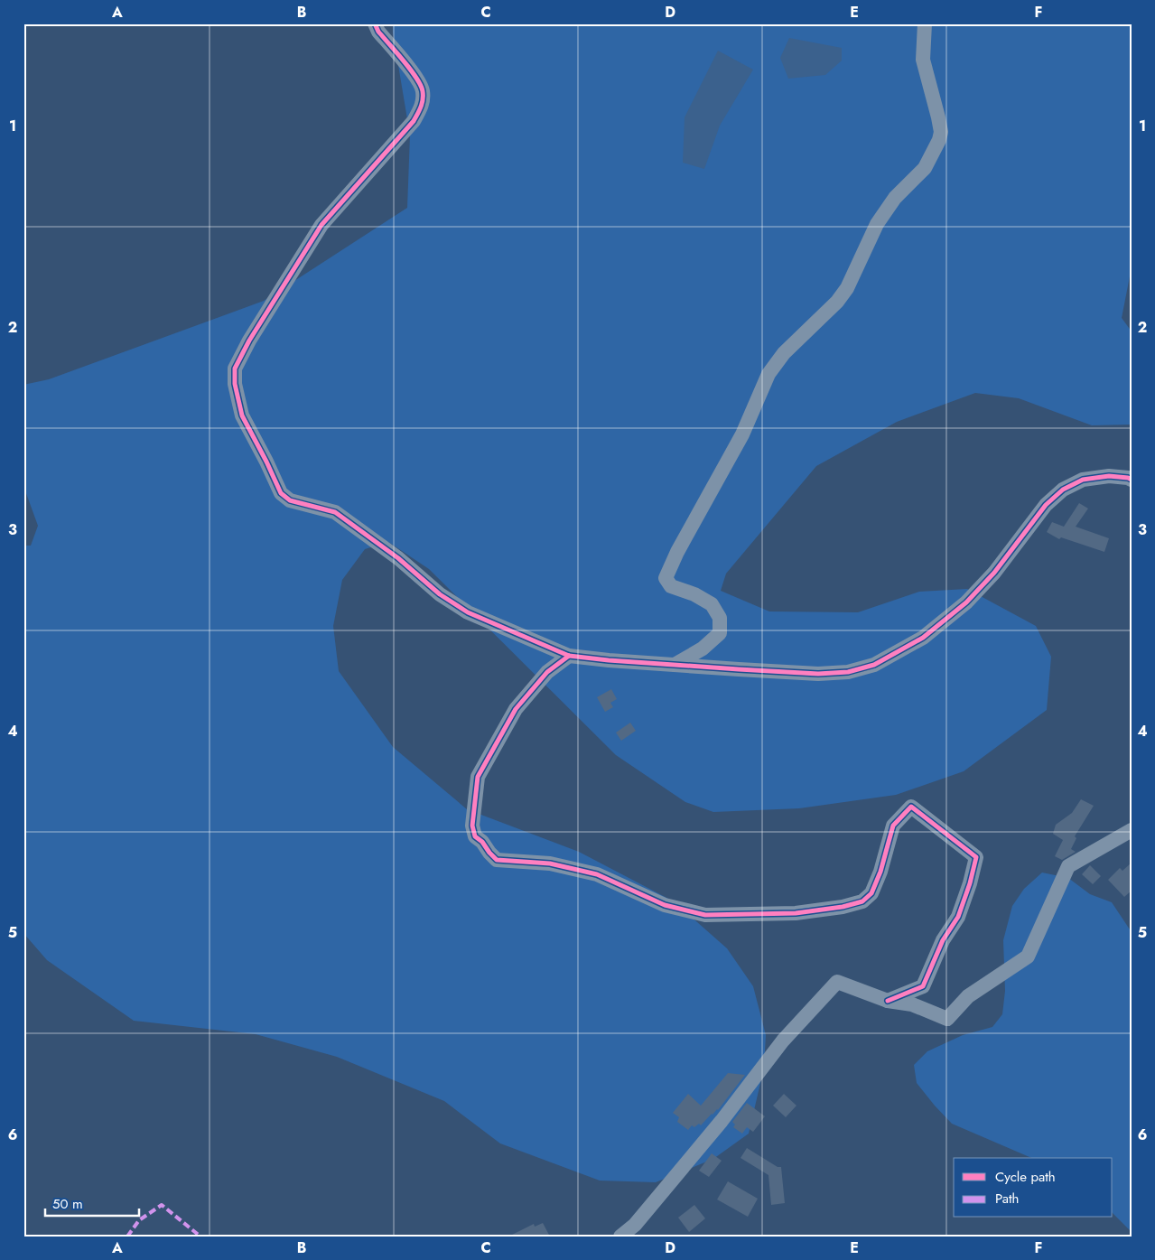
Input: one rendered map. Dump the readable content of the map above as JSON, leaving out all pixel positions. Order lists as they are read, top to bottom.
{
  "legend": ["Cycle path", "Path"],
  "scale_bar": "50 m",
  "grid": {
    "columns": [
      "A",
      "B",
      "C",
      "D",
      "E",
      "F"
    ],
    "rows": [
      "1",
      "2",
      "3",
      "4",
      "5",
      "6"
    ]
  }
}
